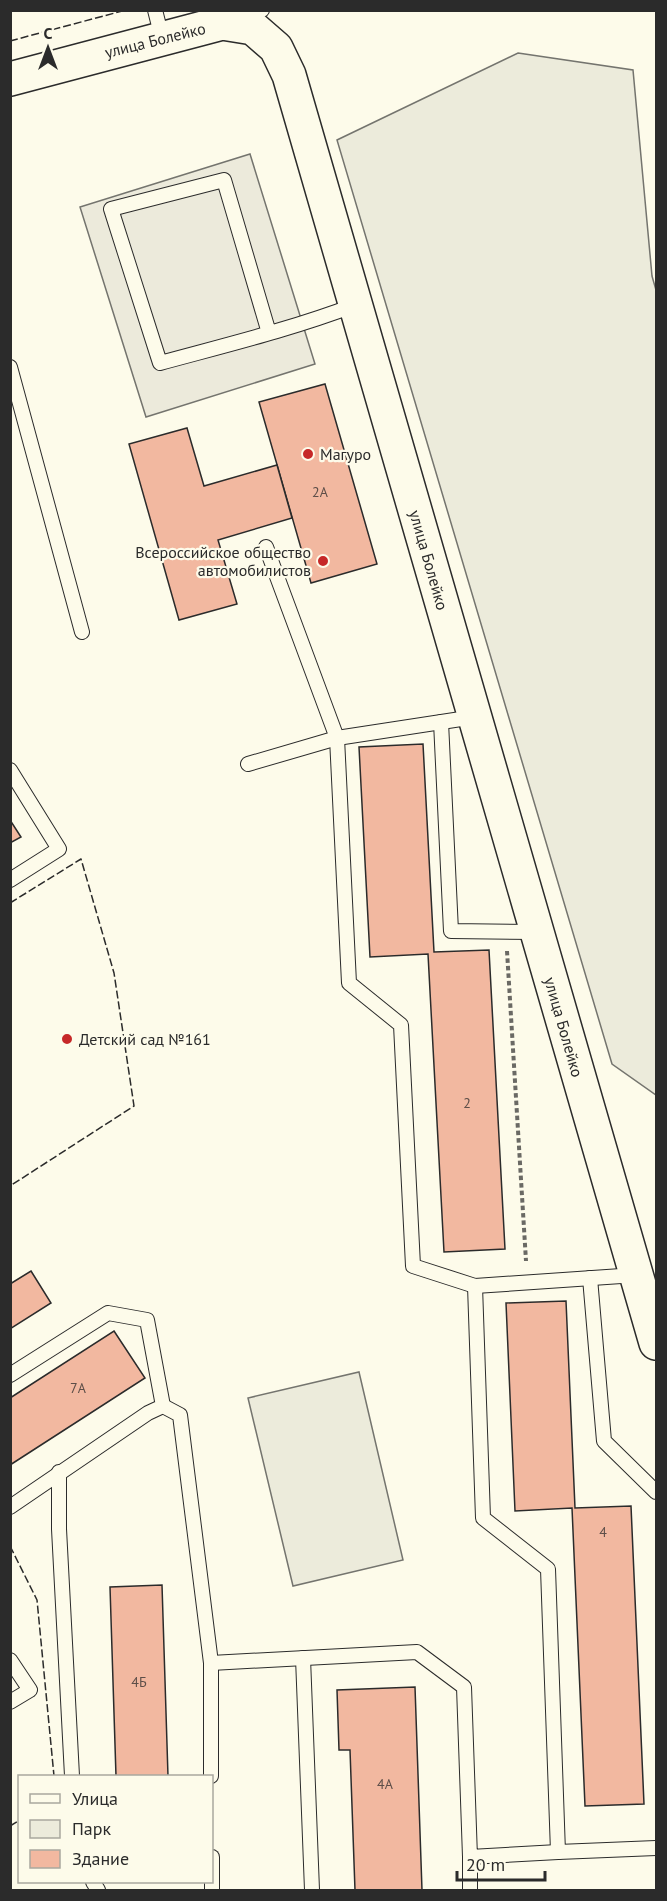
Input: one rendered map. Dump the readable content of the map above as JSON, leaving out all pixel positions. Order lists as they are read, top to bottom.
{
  "streets": {
    "street": ["улица Болейко"]
  },
  "places": ["Магуро", "Всероссийское общество автомобилистов", "Детский сад №161"],
  "house_numbers": [
    "2А",
    "2",
    "7А",
    "4",
    "4Б",
    "4А"
  ],
  "legend": ["Улица", "Парк", "Здание"],
  "scale_bar": "20 m",
  "north": "top"
}
